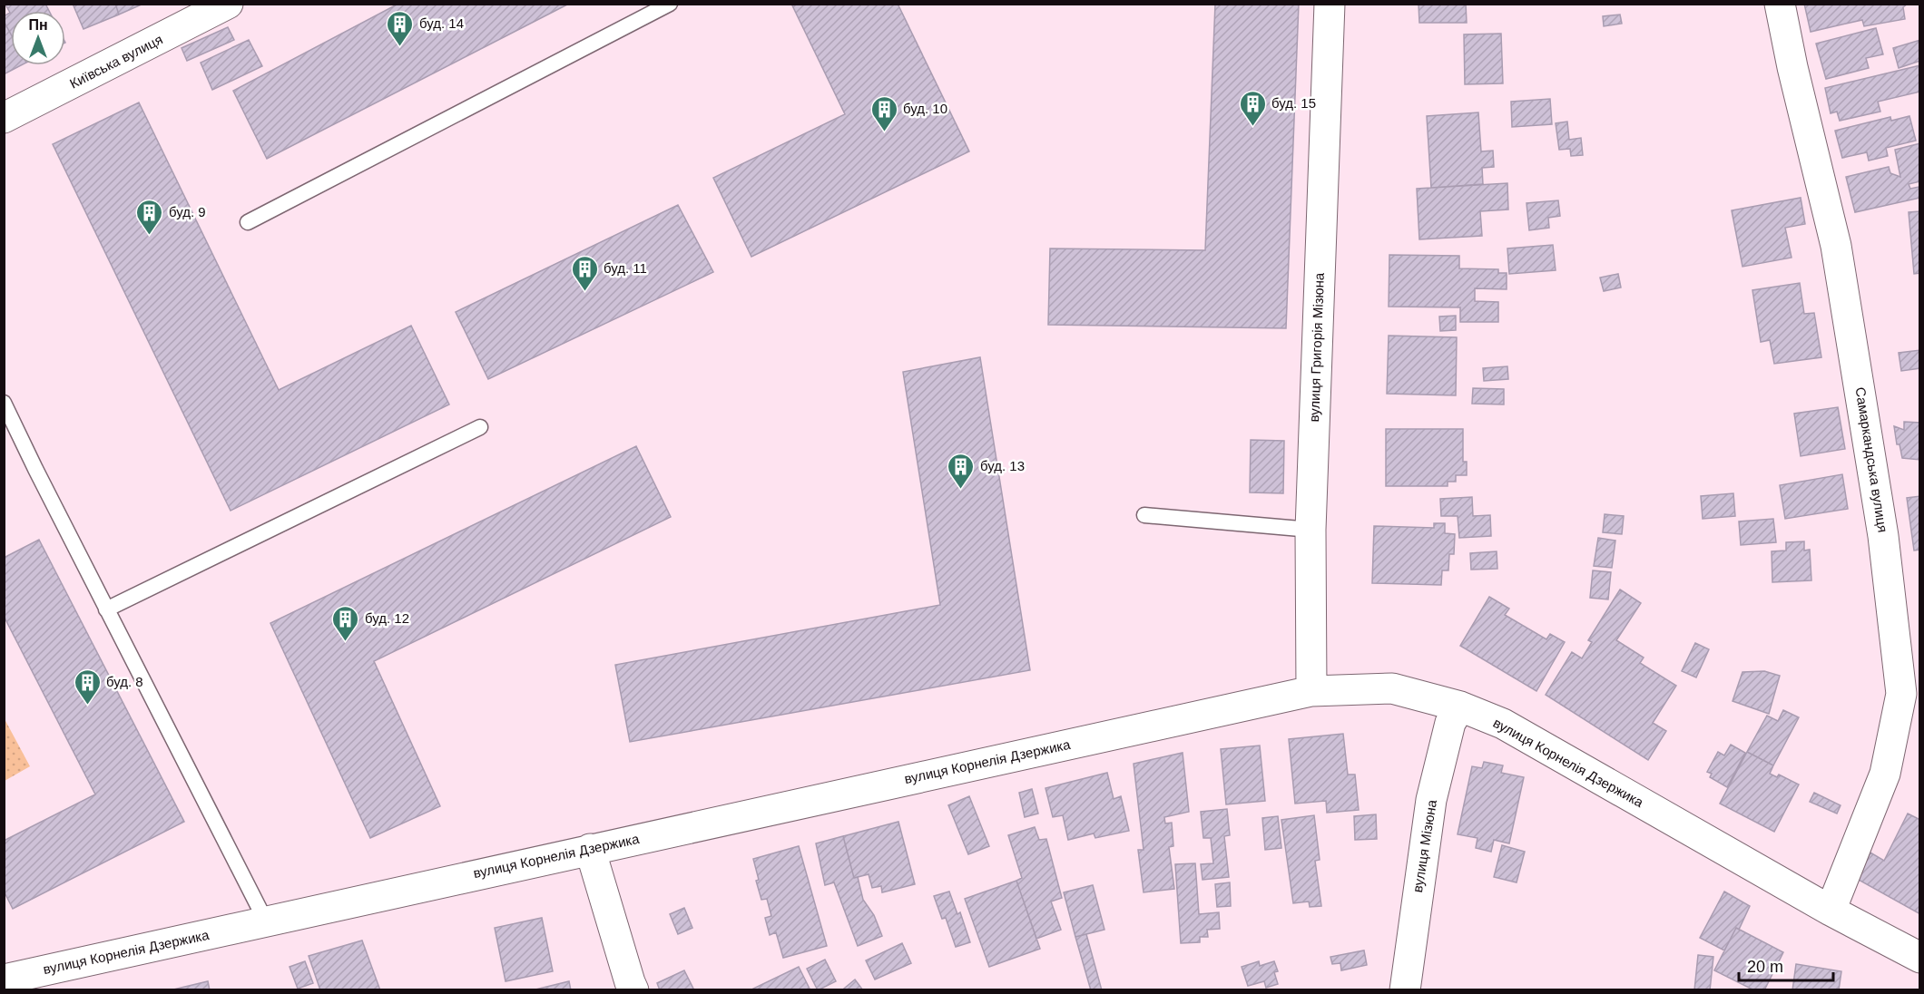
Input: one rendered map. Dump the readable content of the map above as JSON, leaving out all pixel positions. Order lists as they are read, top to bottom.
{
  "streets": {
    "street": [
      "Київська вулиця",
      "вулиця Григорія Мізюна",
      "Самаркандська вулиця",
      "вулиця Корнелія Дзержика",
      "вулиця Мізюна"
    ]
  },
  "crossings": [
    ["вулиця Григорія Мізюна", "вулиця Корнелія Дзержика"],
    ["Самаркандська вулиця", "вулиця Корнелія Дзержика"],
    ["вулиця Корнелія Дзержика", "вулиця Мізюна"]
  ],
  "places": {
    "building": [
      "буд. 14",
      "буд. 15",
      "буд. 10",
      "буд. 9",
      "буд. 11",
      "буд. 13",
      "буд. 12",
      "буд. 8"
    ]
  },
  "scale_bar": "20 m",
  "north": "top"
}
